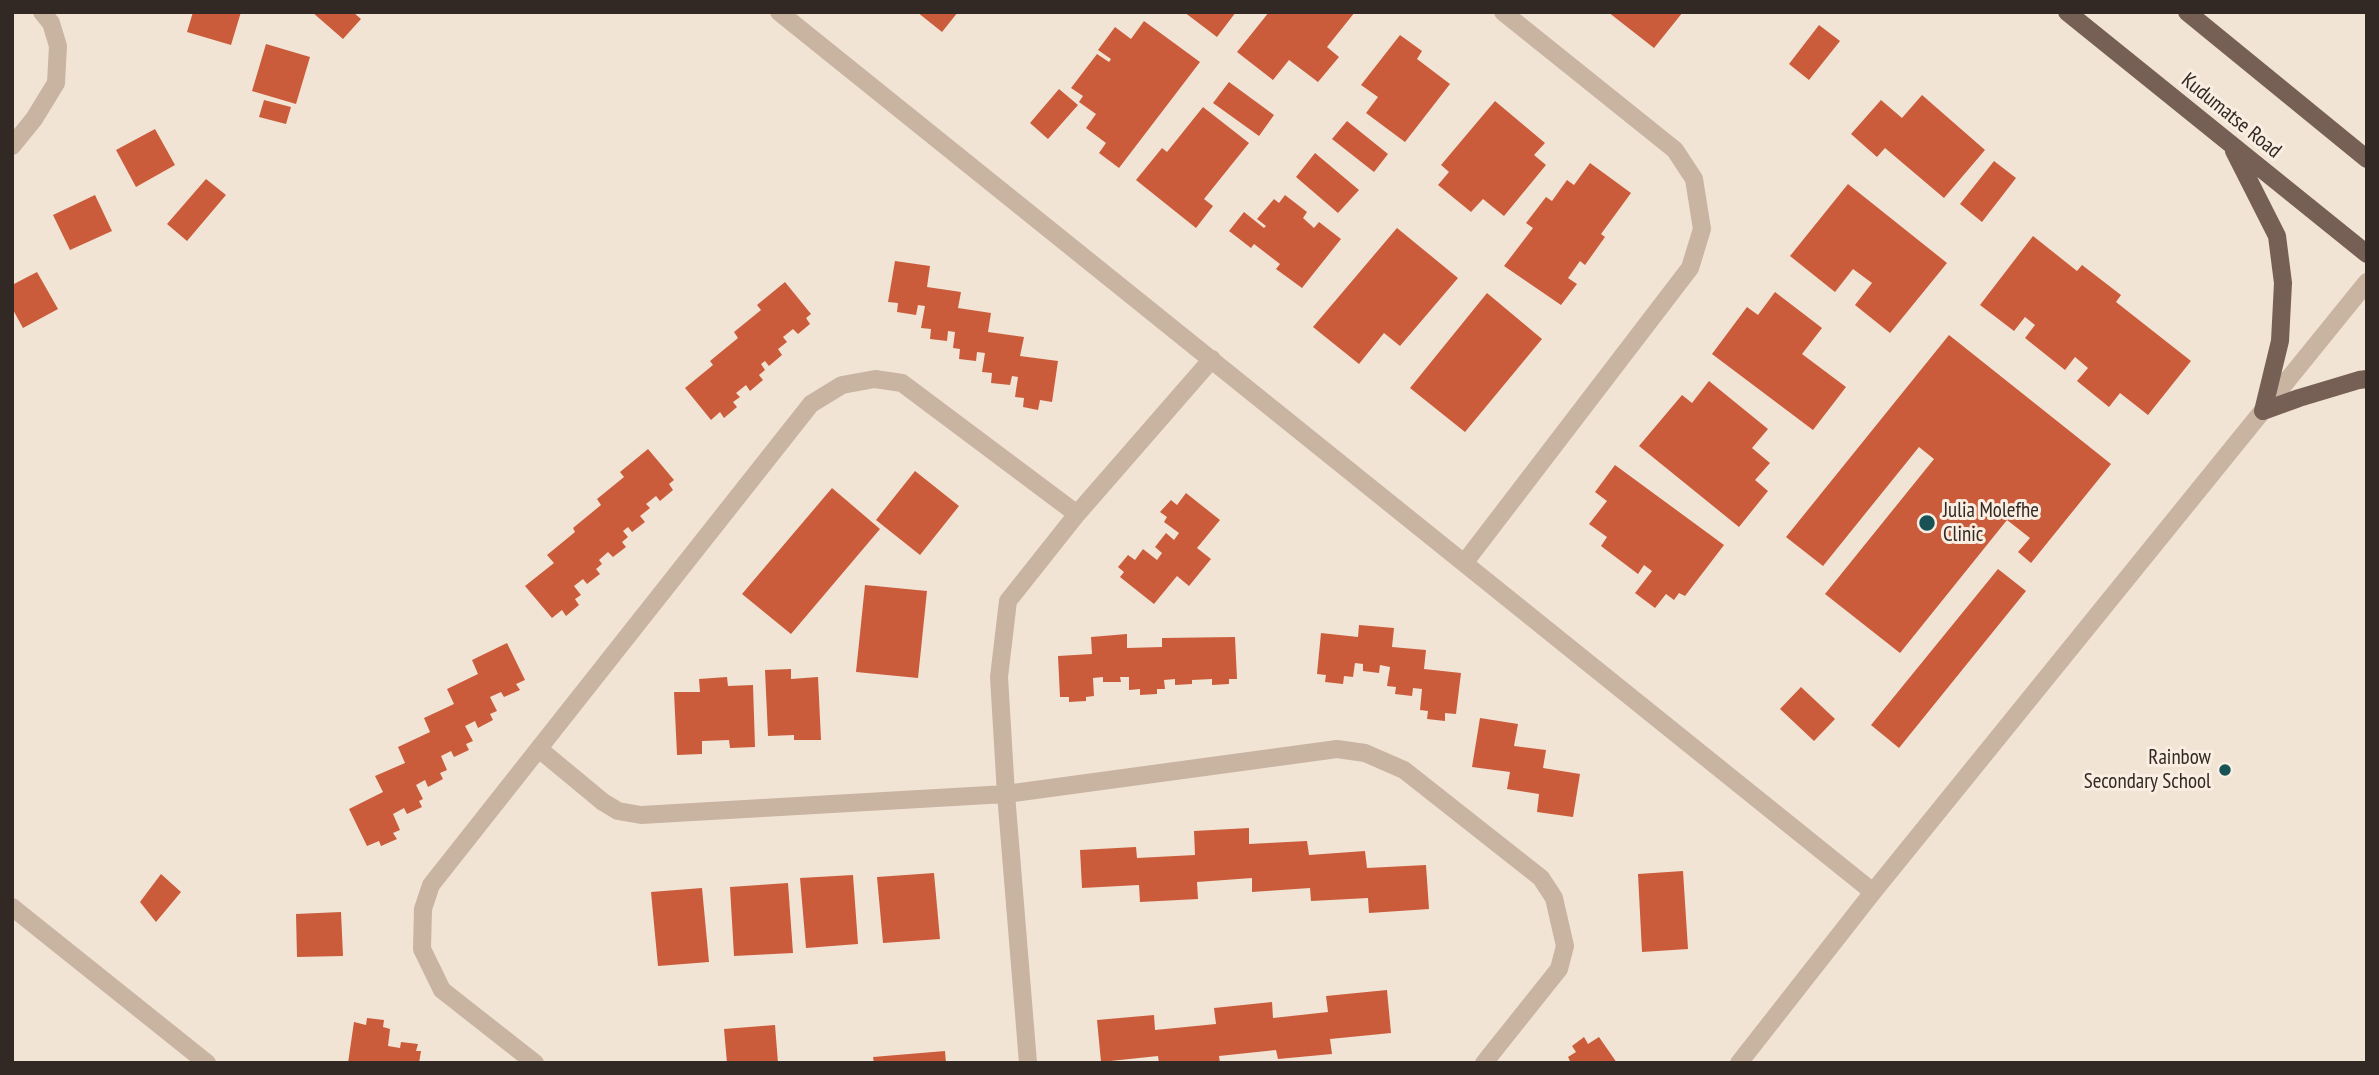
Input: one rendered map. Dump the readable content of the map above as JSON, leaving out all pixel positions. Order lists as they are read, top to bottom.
{
  "streets": {
    "main road": ["Kudumatse Road"]
  },
  "places": ["Julia Molefhe Clinic", "Rainbow Secondary School"]
}
